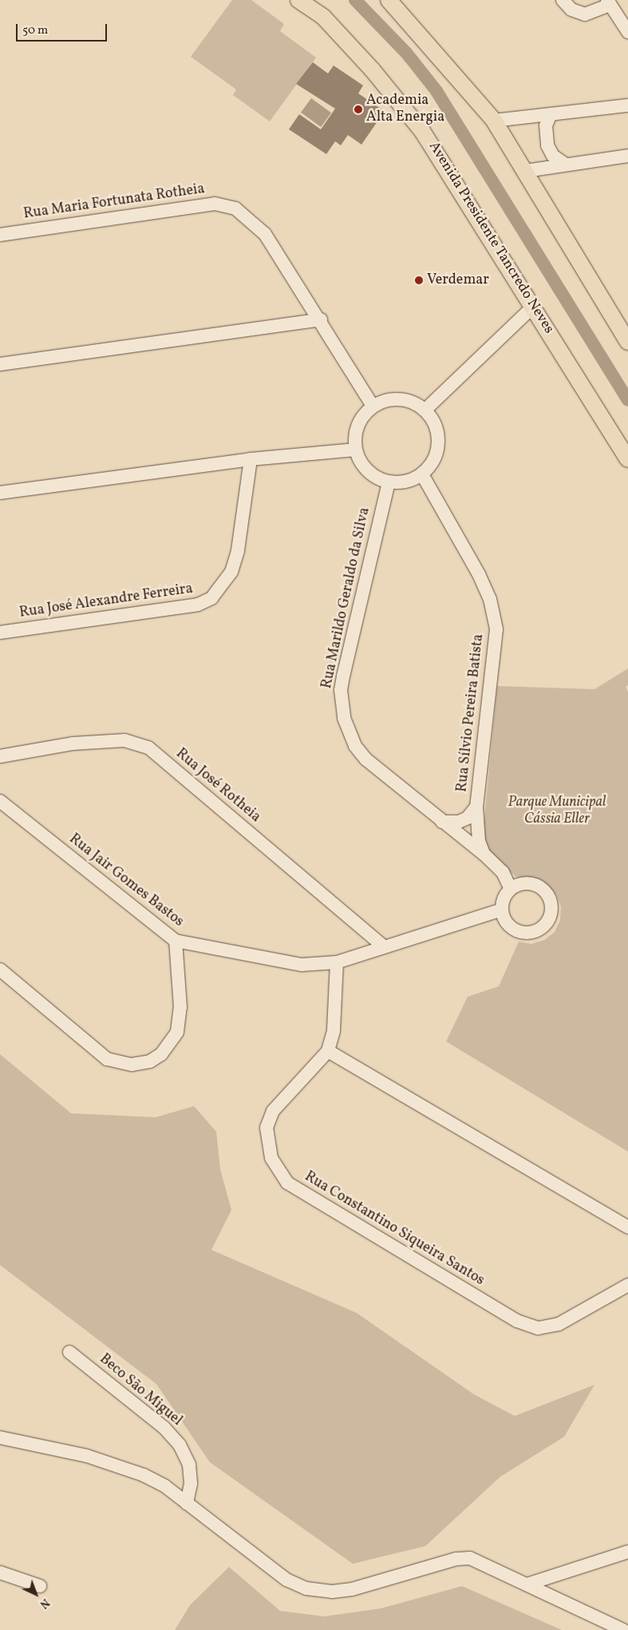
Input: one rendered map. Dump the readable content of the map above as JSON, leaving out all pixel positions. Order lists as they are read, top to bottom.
{
  "streets": {
    "main road": ["Avenida Presidente Tancredo Neves"],
    "street": [
      "Rua Maria Fortunata Rotheia",
      "Rua Marildo Geraldo da Silva",
      "Rua José Alexandre Ferreira",
      "Rua Sílvio Pereira Batista",
      "Rua José Rotheia",
      "Rua Jair Gomes Bastos",
      "Rua Constantino Siqueira Santos",
      "Beco São Miguel"
    ]
  },
  "crossings": [
    ["Rua Maria Fortunata Rotheia", "Rua Marildo Geraldo da Silva"],
    ["Rua Maria Fortunata Rotheia", "Rua Sílvio Pereira Batista"],
    ["Rua Marildo Geraldo da Silva", "Rua Sílvio Pereira Batista"],
    ["Rua Marildo Geraldo da Silva", "Rua Jair Gomes Bastos"],
    ["Rua José Rotheia", "Rua Jair Gomes Bastos"],
    ["Rua Jair Gomes Bastos", "Rua Constantino Siqueira Santos"]
  ],
  "parks": ["Parque Municipal Cássia Eller"],
  "places": ["Academia Alta Energia", "Verdemar"],
  "scale_bar": "50 m",
  "north": "bottom right"
}
